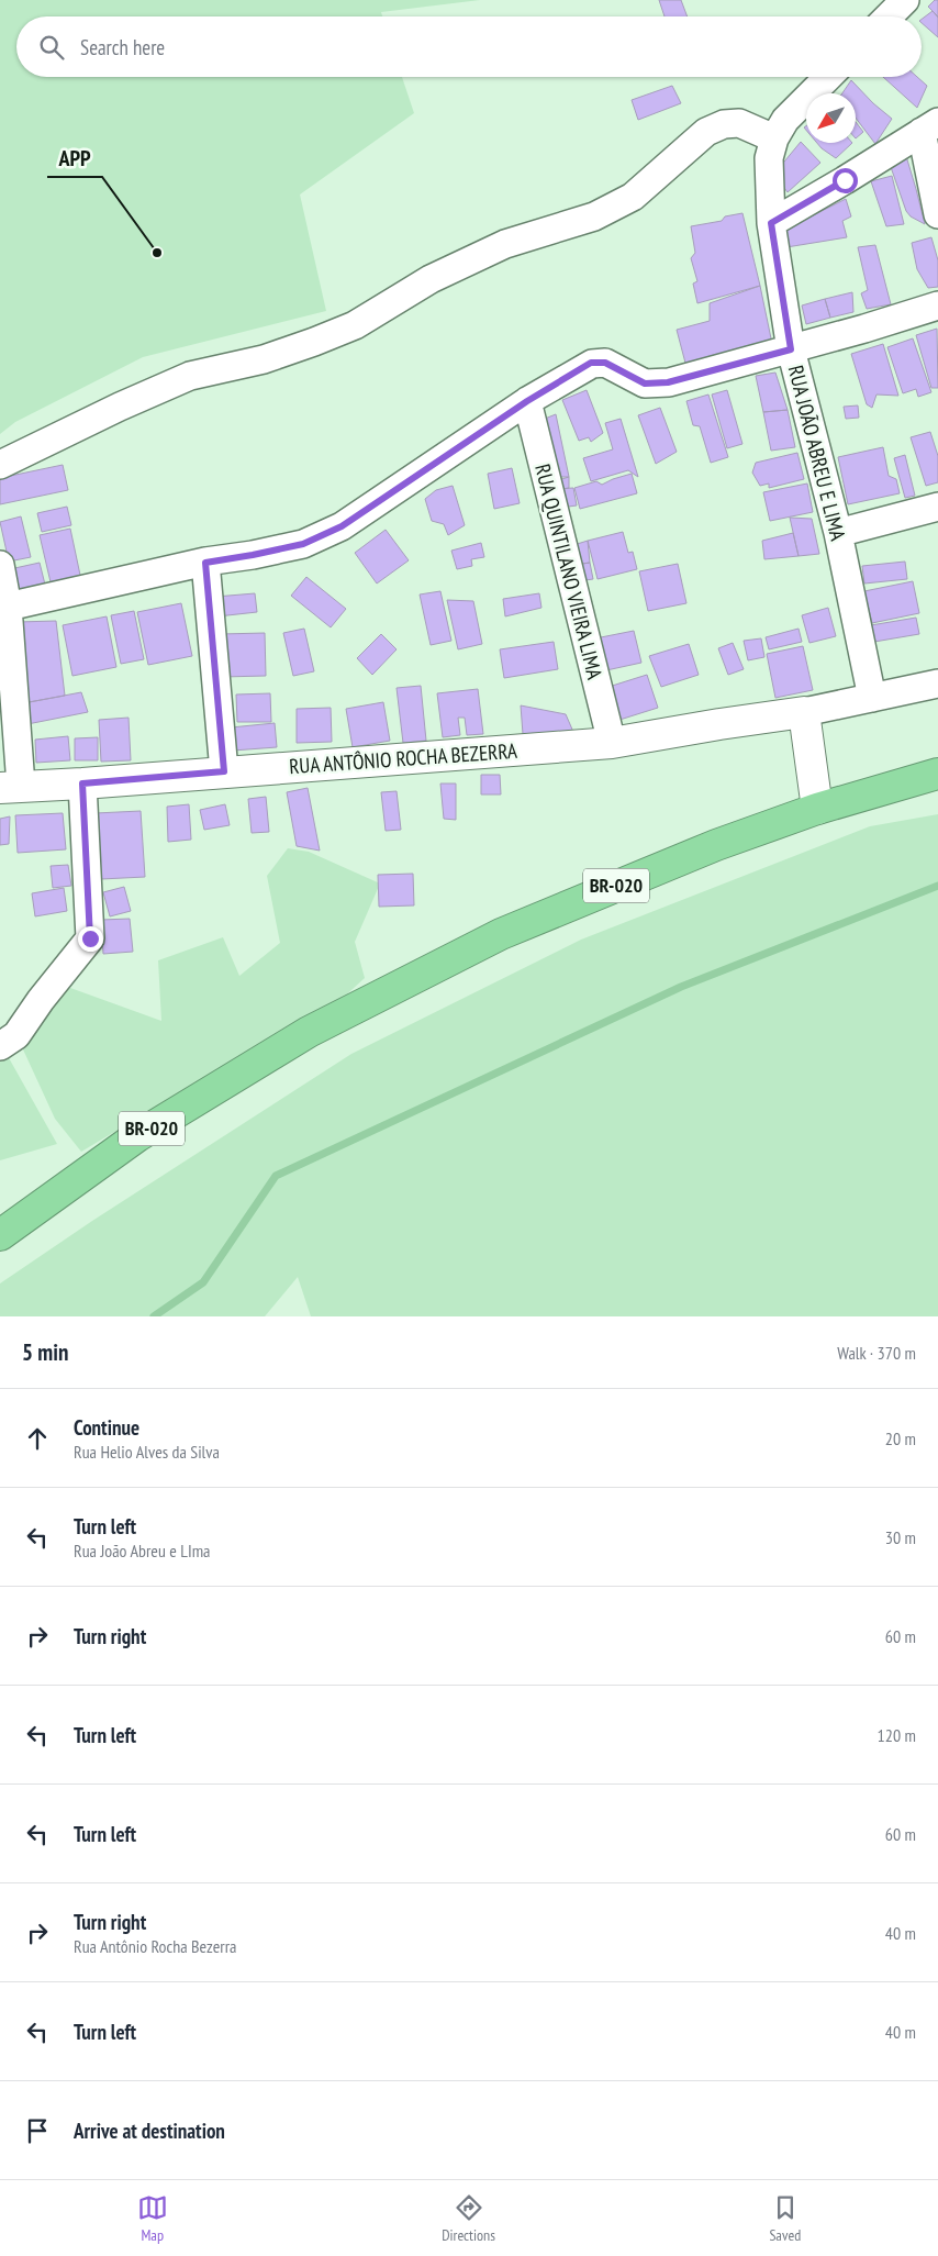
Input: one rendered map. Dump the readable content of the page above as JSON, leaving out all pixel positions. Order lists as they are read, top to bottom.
{
  "streets": {
    "highway": ["BR-020"],
    "street": ["RUA JOÃO ABREU E LIMA", "RUA QUINTILANO VIEIRA LIMA", "RUA ANTÔNIO ROCHA BEZERRA"]
  },
  "crossings": [
    ["RUA QUINTILANO VIEIRA LIMA", "RUA ANTÔNIO ROCHA BEZERRA"]
  ],
  "places": ["APP"],
  "north": "bottom left",
  "page": {
    "search": "Search here",
    "heading": ["5 min", "Walk · 370 m"],
    "list": [
      ["Continue", "Rua Helio Alves da Silva", "20 m"],
      ["Turn left", "Rua João Abreu e LIma", "30 m"],
      ["Turn right", "60 m"],
      ["Turn left", "120 m"],
      ["Turn left", "60 m"],
      ["Turn right", "Rua Antônio Rocha Bezerra", "40 m"],
      ["Turn left", "40 m"],
      "Arrive at destination"
    ],
    "nav": ["Map", "Directions", "Saved"]
  }
}
